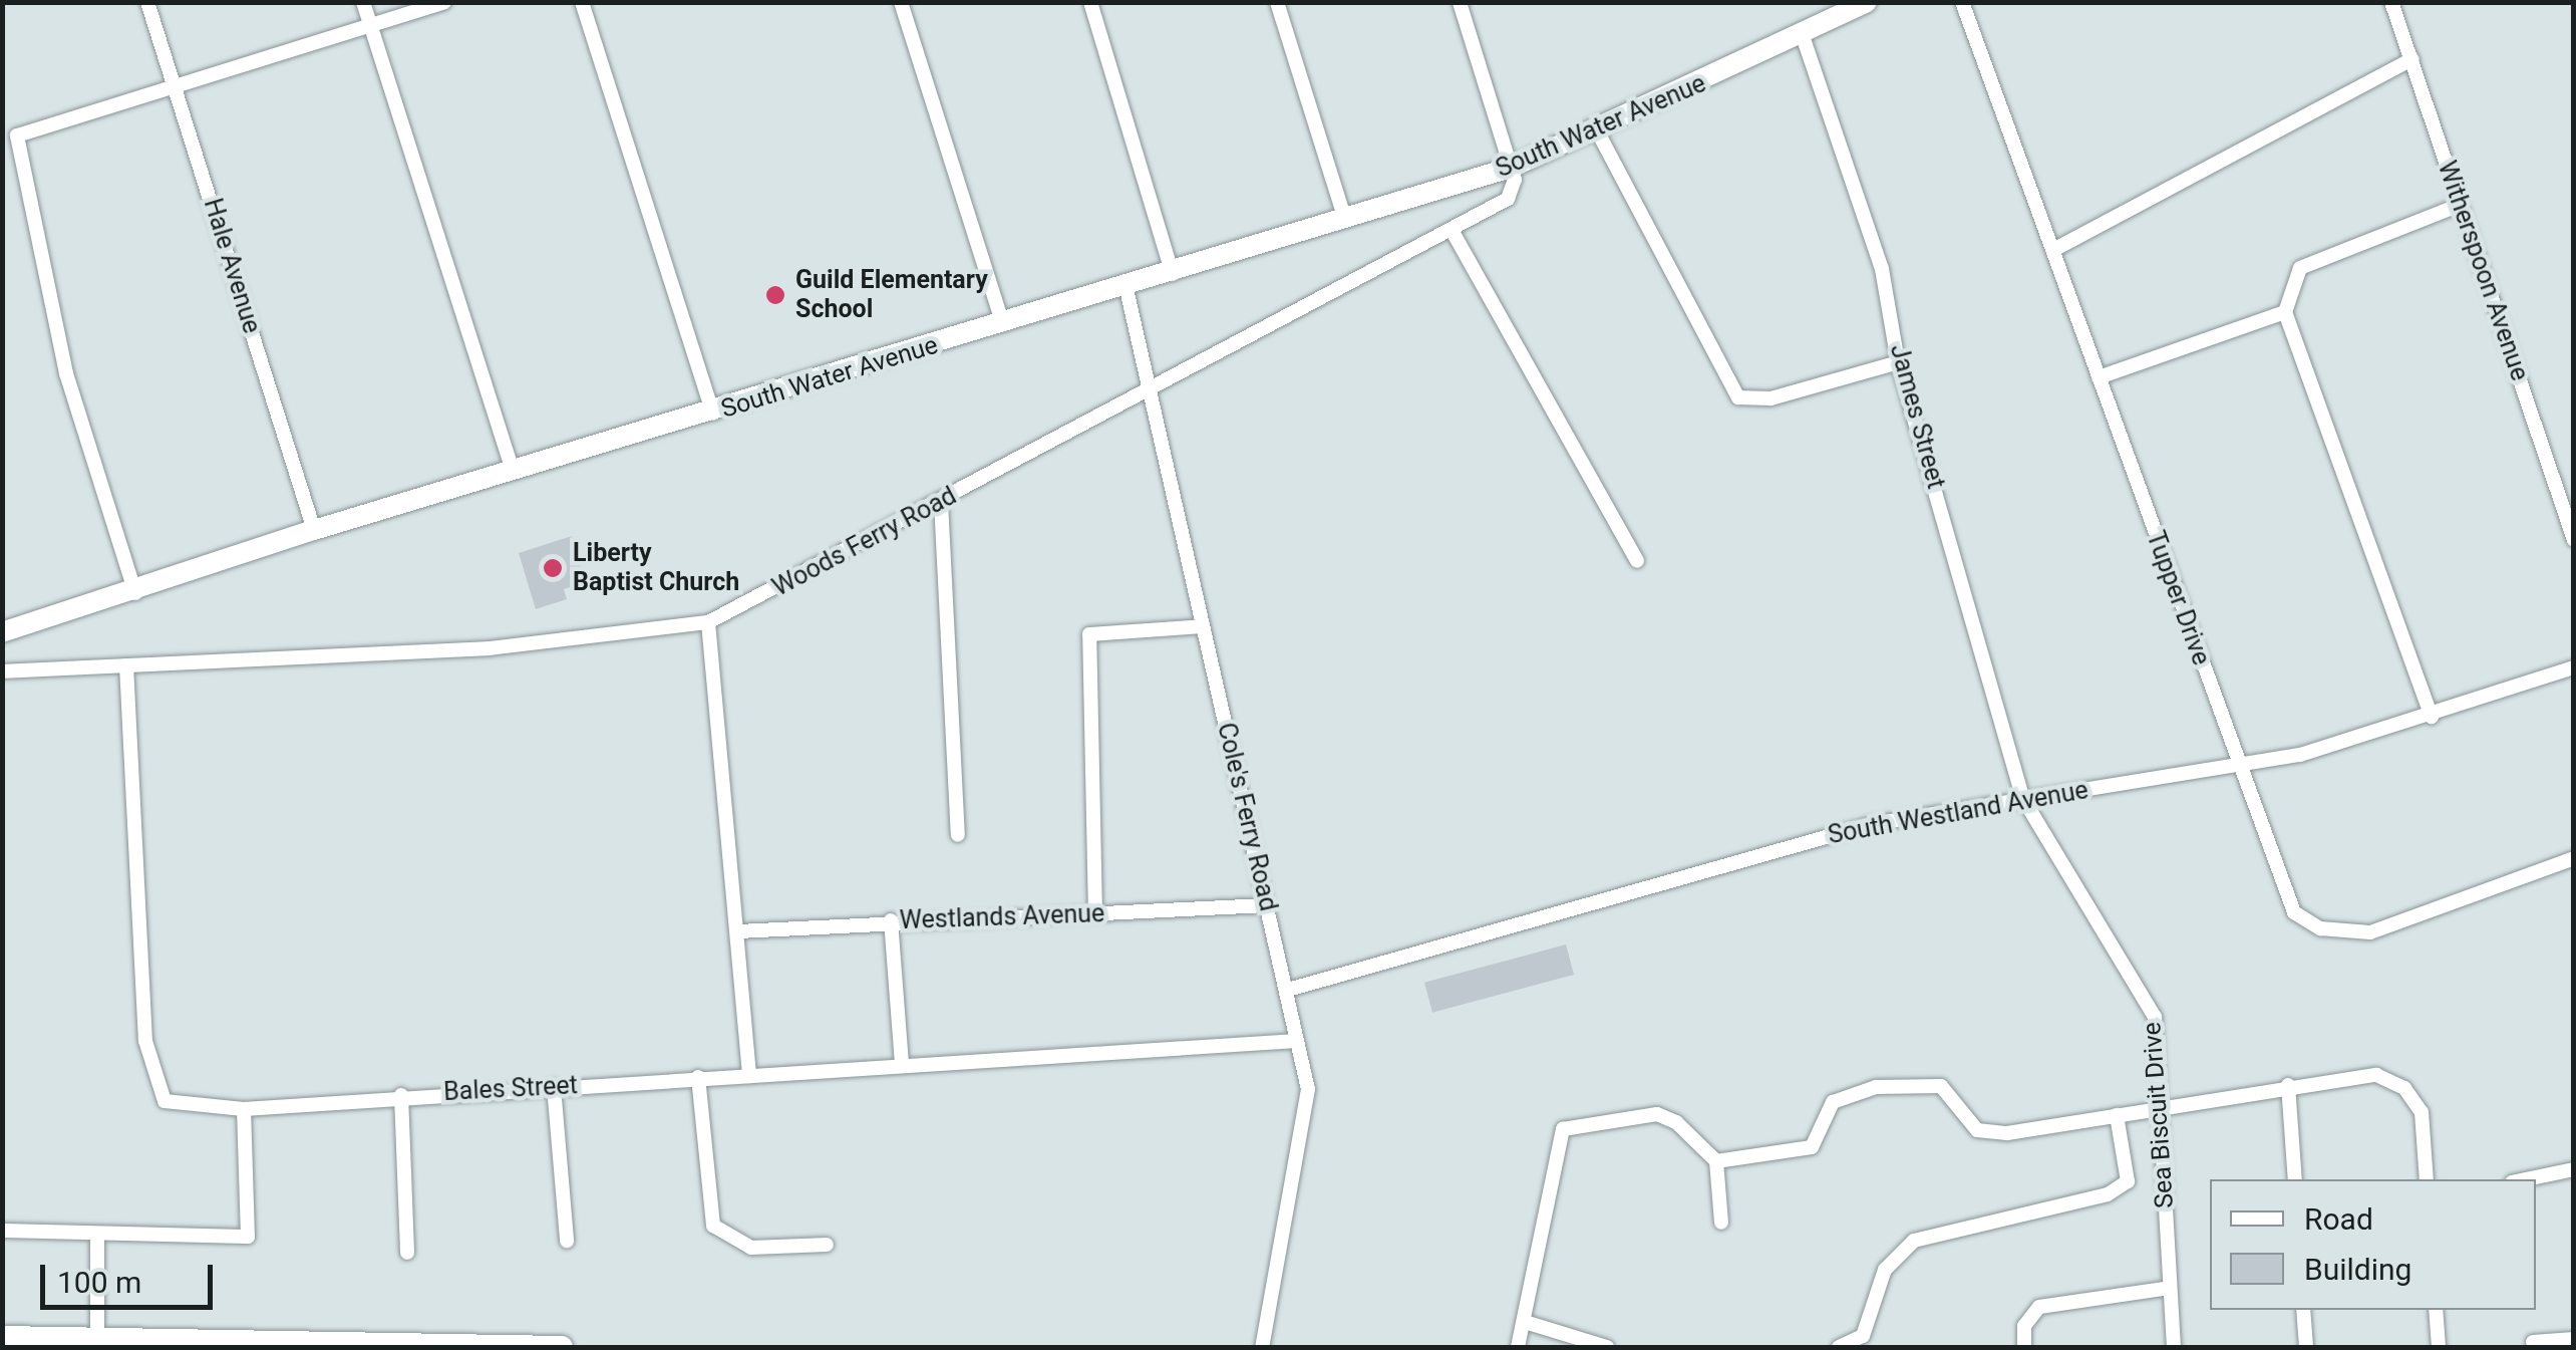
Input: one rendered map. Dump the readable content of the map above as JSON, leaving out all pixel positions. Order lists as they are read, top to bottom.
{
  "streets": {
    "main road": ["South Water Avenue"],
    "street": [
      "Hale Avenue",
      "Witherspoon Avenue",
      "James Street",
      "Woods Ferry Road",
      "Tupper Drive",
      "South Westland Avenue",
      "Cole's Ferry Road",
      "Westlands Avenue",
      "Bales Street",
      "Sea Biscuit Drive"
    ]
  },
  "crossings": [
    ["South Water Avenue", "Hale Avenue"],
    ["South Water Avenue", "James Street"],
    ["South Water Avenue", "Woods Ferry Road"],
    ["South Water Avenue", "Cole's Ferry Road"],
    ["James Street", "South Westland Avenue"],
    ["James Street", "Sea Biscuit Drive"],
    ["Woods Ferry Road", "Cole's Ferry Road"],
    ["Woods Ferry Road", "Bales Street"],
    ["Tupper Drive", "South Westland Avenue"],
    ["South Westland Avenue", "Cole's Ferry Road"],
    ["South Westland Avenue", "Sea Biscuit Drive"],
    ["Cole's Ferry Road", "Westlands Avenue"],
    ["Cole's Ferry Road", "Bales Street"]
  ],
  "places": ["Guild Elementary School", "Liberty Baptist Church"],
  "legend": ["Road", "Building"],
  "scale_bar": "100 m"
}
